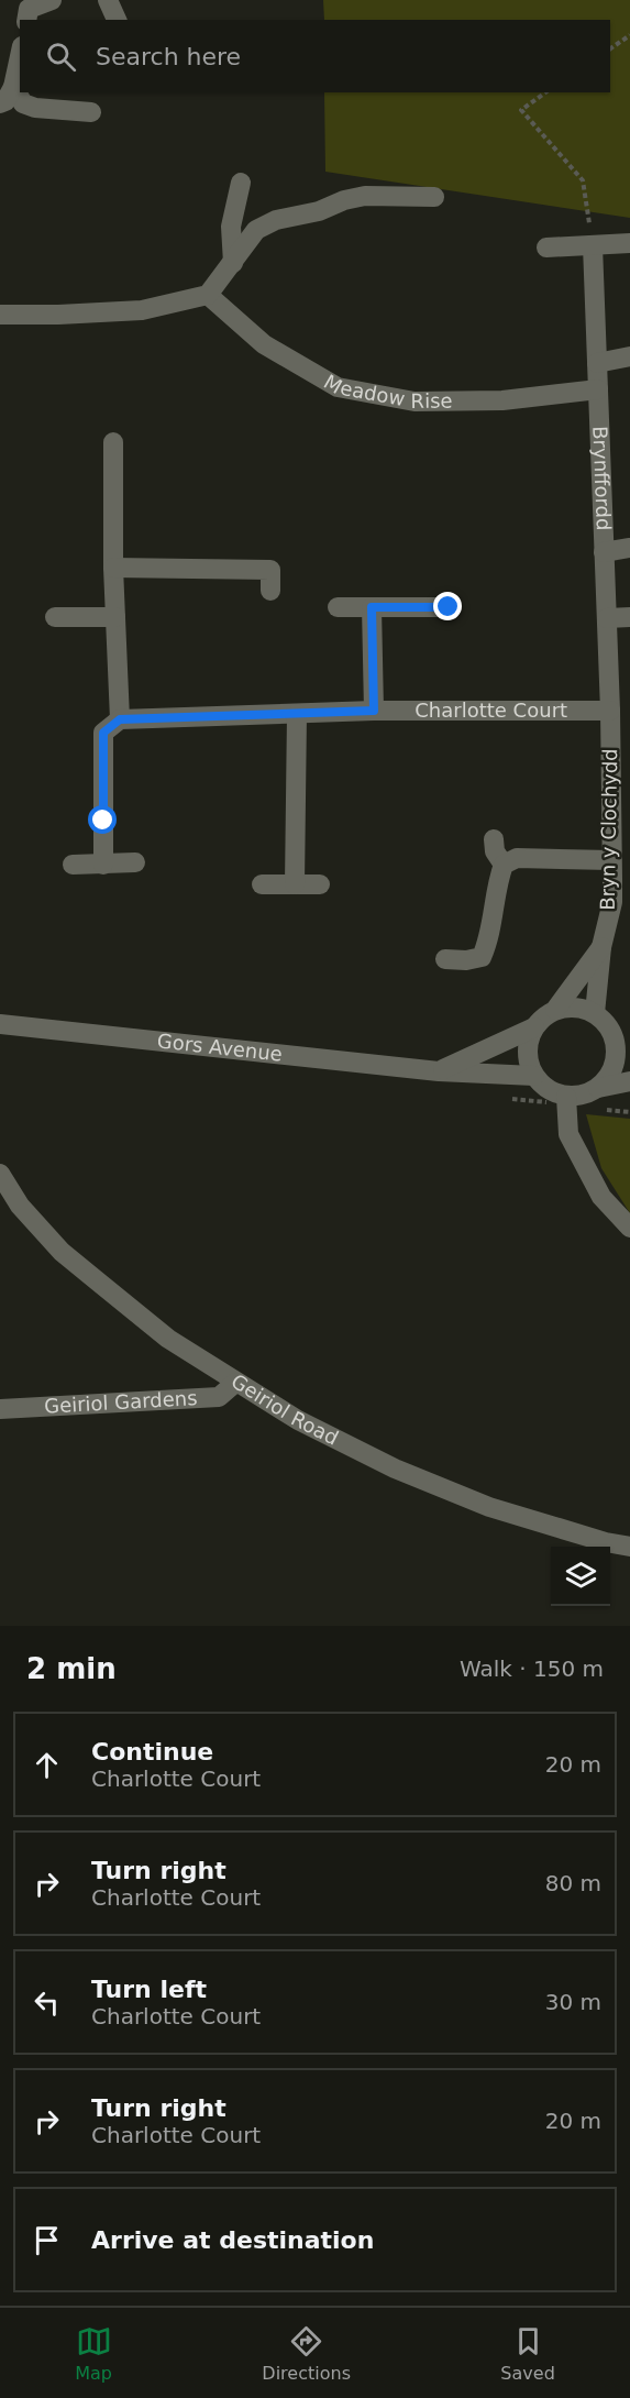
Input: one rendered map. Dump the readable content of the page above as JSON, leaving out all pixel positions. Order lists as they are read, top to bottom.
{
  "streets": {
    "street": [
      "Meadow Rise",
      "Brynffordd",
      "Charlotte Court",
      "Bryn y Clochydd",
      "Gors Avenue",
      "Geiriol Gardens",
      "Geiriol Road"
    ]
  },
  "crossings": [
    ["Meadow Rise", "Brynffordd"],
    ["Brynffordd", "Charlotte Court"],
    ["Brynffordd", "Bryn y Clochydd"],
    ["Charlotte Court", "Bryn y Clochydd"],
    ["Geiriol Gardens", "Geiriol Road"]
  ],
  "page": {
    "search": "Search here",
    "heading": ["2 min", "Walk · 150 m"],
    "list": [
      ["Continue", "Charlotte Court", "20 m"],
      ["Turn right", "Charlotte Court", "80 m"],
      ["Turn left", "Charlotte Court", "30 m"],
      ["Turn right", "Charlotte Court", "20 m"],
      "Arrive at destination"
    ],
    "nav": ["Map", "Directions", "Saved"]
  }
}
